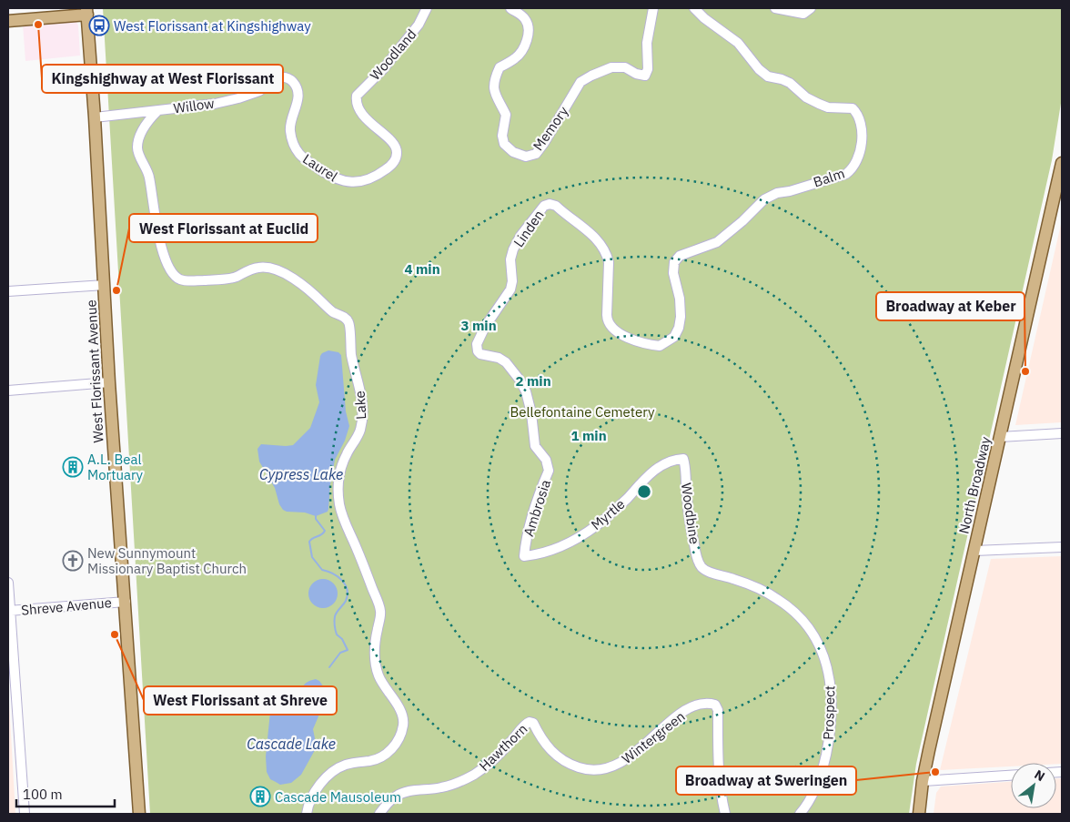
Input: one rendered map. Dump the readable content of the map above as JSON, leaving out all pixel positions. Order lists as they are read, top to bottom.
{
  "streets": {
    "main road": ["West Florissant Avenue", "North Broadway"],
    "street": [
      "Woodland",
      "Willow",
      "Memory",
      "Laurel",
      "Balm",
      "Linden",
      "Lake",
      "Ambrosia",
      "Woodbine",
      "Myrtle",
      "Shreve Avenue",
      "Prospect",
      "Wintergreen",
      "Hawthorn"
    ]
  },
  "crossings": [
    ["Woodland", "Laurel"],
    ["Willow", "Laurel"],
    ["Willow", "West Florissant Avenue"],
    ["Willow", "Lake"],
    ["Balm", "Linden"],
    ["Linden", "Ambrosia"],
    ["West Florissant Avenue", "Shreve Avenue"],
    ["Ambrosia", "Myrtle"],
    ["Woodbine", "Myrtle"],
    ["Woodbine", "Prospect"],
    ["Wintergreen", "Hawthorn"]
  ],
  "water": ["Cypress Lake", "Cascade Lake"],
  "parks": ["Bellefontaine Cemetery"],
  "places": {
    "other": [
      "Kingshighway at West Florissant",
      "West Florissant at Euclid",
      "Broadway at Keber",
      "West Florissant at Shreve",
      "Broadway at Sweringen"
    ],
    "bus stop": ["West Florissant at Kingshighway"],
    "building": ["A.L. Beal Mortuary", "Cascade Mausoleum"],
    "church": ["New Sunnymount Missionary Baptist Church"]
  },
  "scale_bar": "100 m",
  "north": "top right",
  "rings": [
    "4 min",
    "3 min",
    "2 min",
    "1 min"
  ]
}
